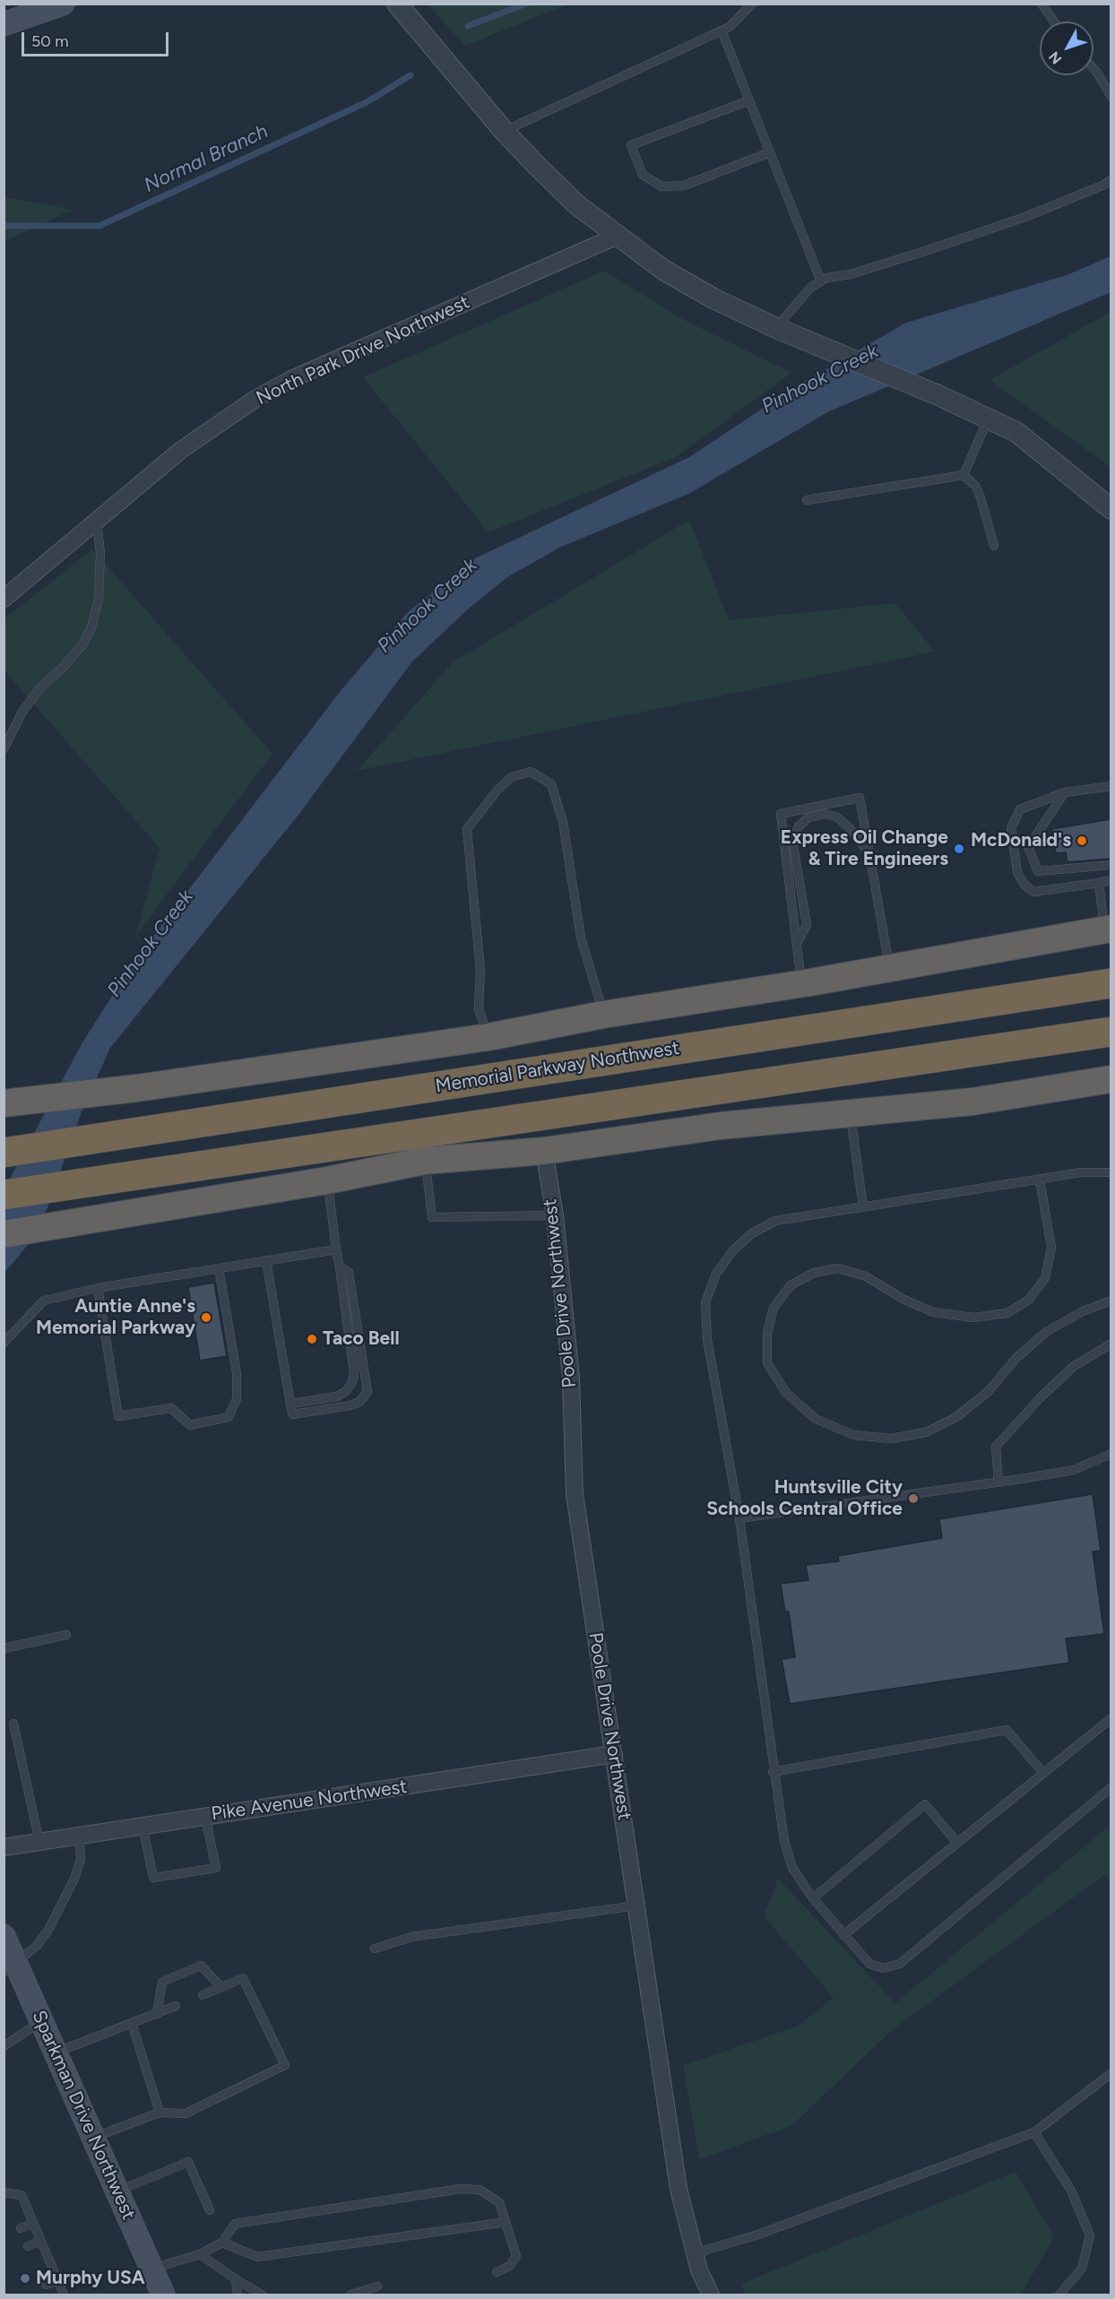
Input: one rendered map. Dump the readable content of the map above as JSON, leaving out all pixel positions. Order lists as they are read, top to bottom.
{
  "streets": {
    "highway": ["Memorial Parkway Northwest"],
    "main road": ["Sparkman Drive Northwest"],
    "street": ["North Park Drive Northwest", "Poole Drive Northwest", "Pike Avenue Northwest"]
  },
  "crossings": [
    ["Poole Drive Northwest", "Pike Avenue Northwest"]
  ],
  "water": ["Normal Branch", "Pinhook Creek"],
  "places": [
    "McDonald's",
    "Express Oil Change & Tire Engineers",
    "Auntie Anne's Memorial Parkway",
    "Taco Bell",
    "Huntsville City Schools Central Office",
    "Murphy USA"
  ],
  "scale_bar": "50 m",
  "north": "bottom left"
}
